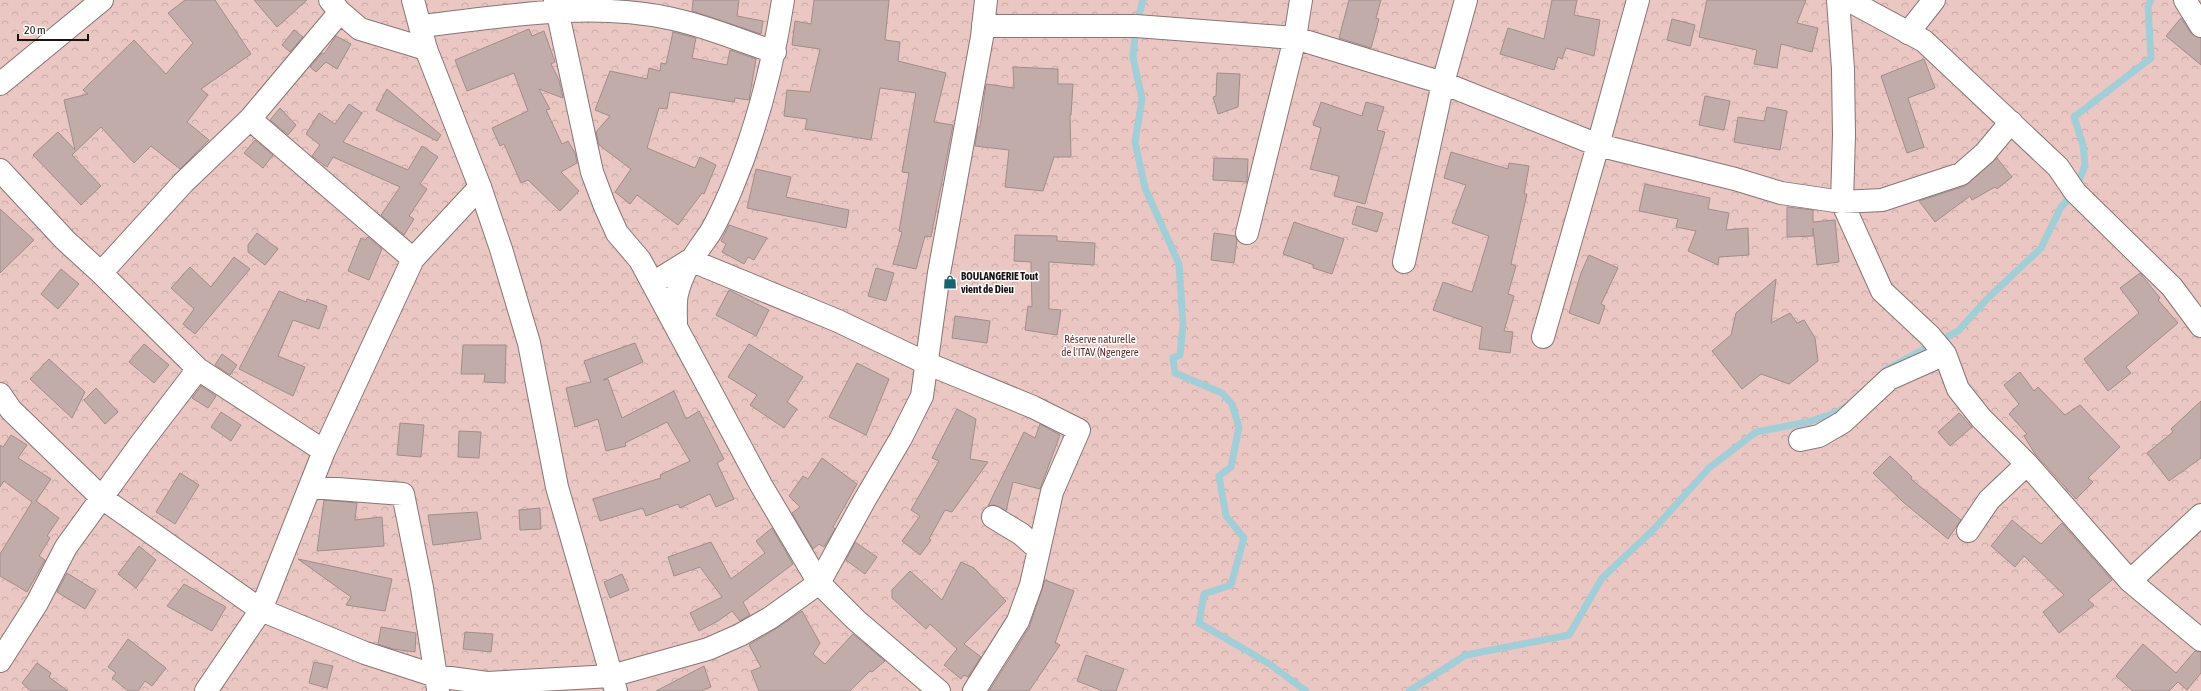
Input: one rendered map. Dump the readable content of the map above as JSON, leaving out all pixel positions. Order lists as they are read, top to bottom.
{
  "parks": ["Réserve naturelle de l'ITAV (Ngengere"],
  "places": {
    "shop": ["BOULANGERIE Tout vient de Dieu"]
  },
  "scale_bar": "20 m"
}
